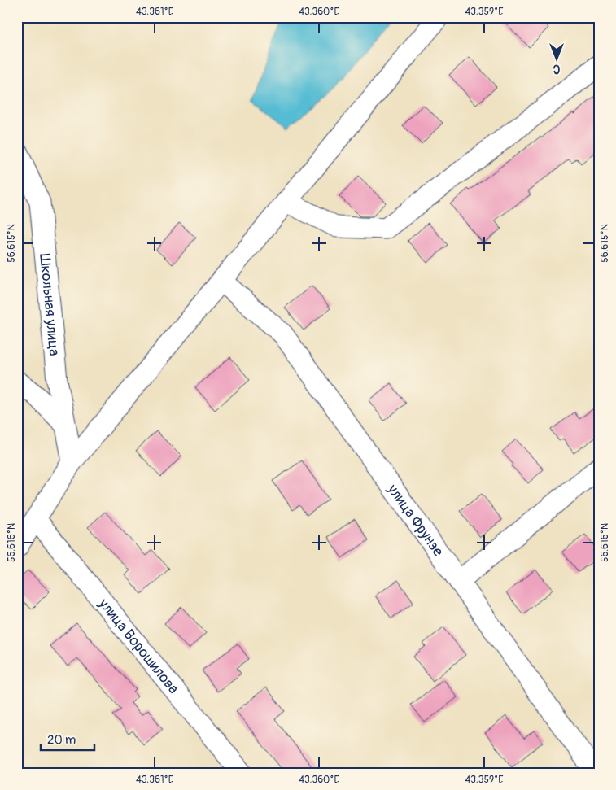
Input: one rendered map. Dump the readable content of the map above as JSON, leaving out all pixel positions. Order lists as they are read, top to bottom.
{
  "streets": {
    "street": ["Школьная улица", "улица Фрунзе", "улица Ворошилова"]
  },
  "scale_bar": "20 m",
  "north": "bottom",
  "coordinates": [
    "43.361°E",
    "43.360°E",
    "43.359°E",
    "56.615°N",
    "56.616°N"
  ]
}
